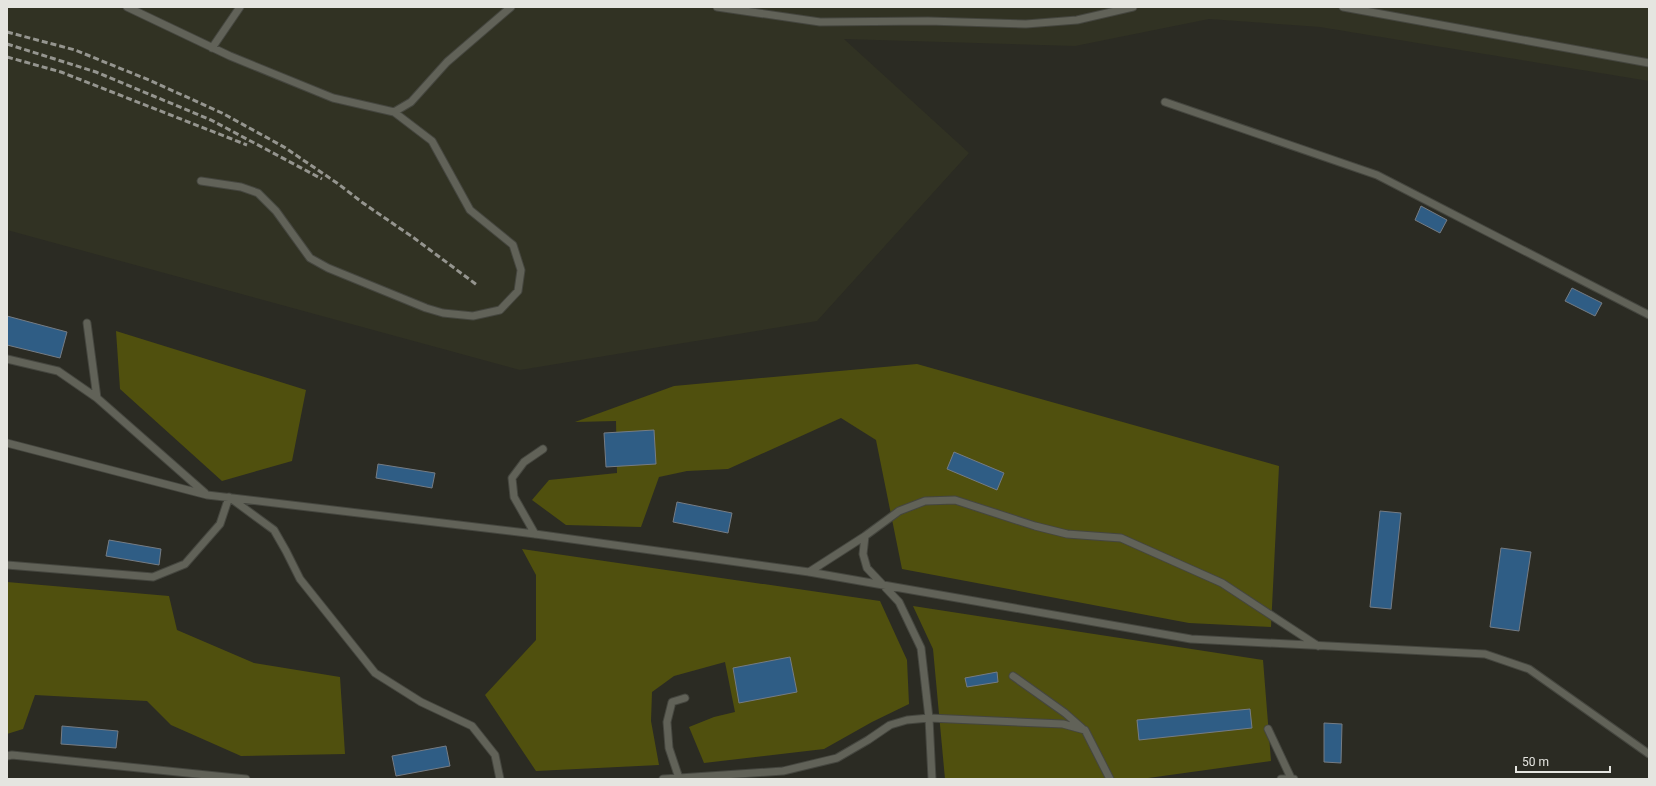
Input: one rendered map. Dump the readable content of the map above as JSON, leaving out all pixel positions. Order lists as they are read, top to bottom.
{
  "scale_bar": "50 m"
}
